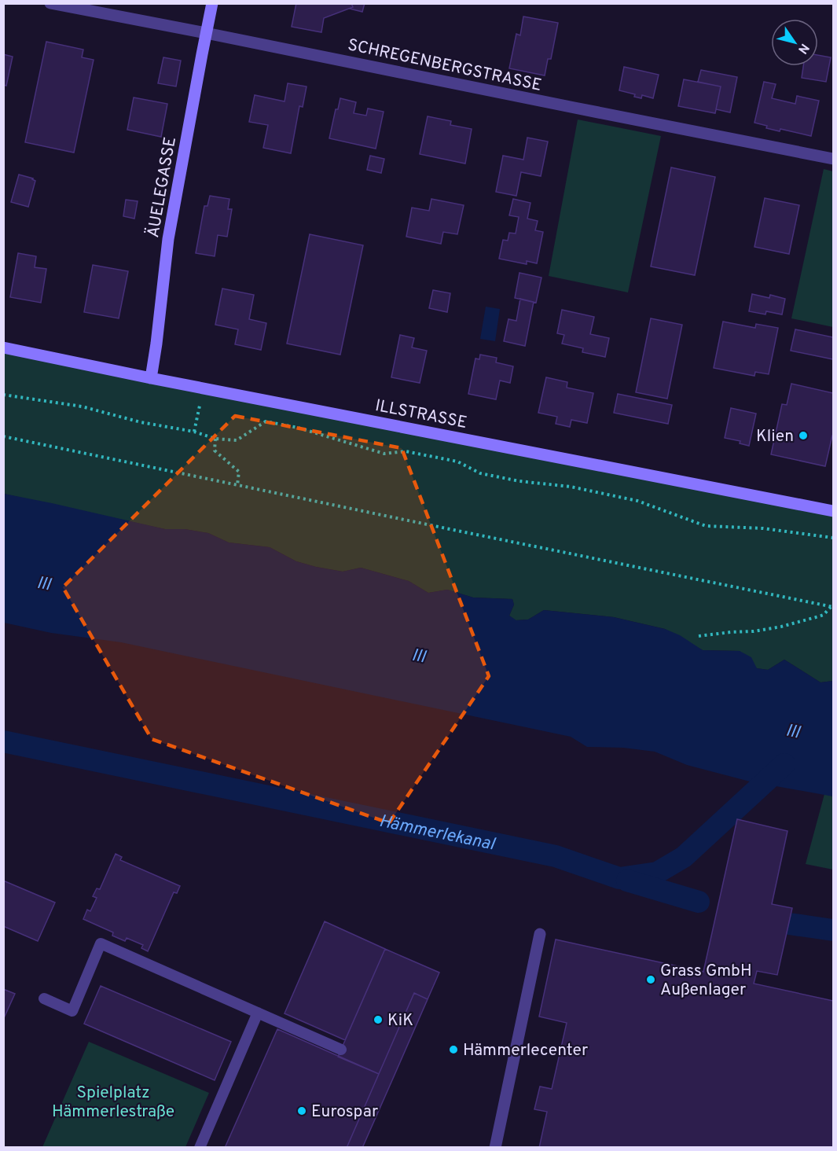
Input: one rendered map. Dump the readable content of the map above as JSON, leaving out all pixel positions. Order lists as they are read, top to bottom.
{
  "streets": {
    "main road": ["ÄUELEGASSE", "ILLSTRASSE"],
    "street": ["SCHREGENBERGSTRASSE"]
  },
  "crossings": [
    ["SCHREGENBERGSTRASSE", "ÄUELEGASSE"],
    ["ÄUELEGASSE", "ILLSTRASSE"]
  ],
  "water": ["Ill", "Hämmerlekanal"],
  "parks": ["Spielplatz Hämmerlestraße"],
  "places": [
    "Klien",
    "Grass GmbH Außenlager",
    "KiK",
    "Hämmerlecenter",
    "Eurospar"
  ],
  "north": "bottom right"
}
